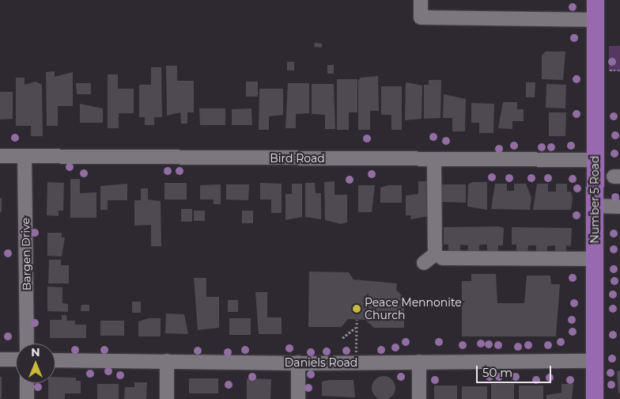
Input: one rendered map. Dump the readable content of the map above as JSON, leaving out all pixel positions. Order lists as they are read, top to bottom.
{
  "streets": {
    "main road": ["Number 5 Road"],
    "street": ["Bird Road", "Bargen Drive", "Daniels Road"]
  },
  "crossings": [
    ["Bird Road", "Number 5 Road"],
    ["Bird Road", "Bargen Drive"],
    ["Number 5 Road", "Daniels Road"]
  ],
  "places": ["Peace Mennonite Church"],
  "scale_bar": "50 m",
  "north": "top"
}
